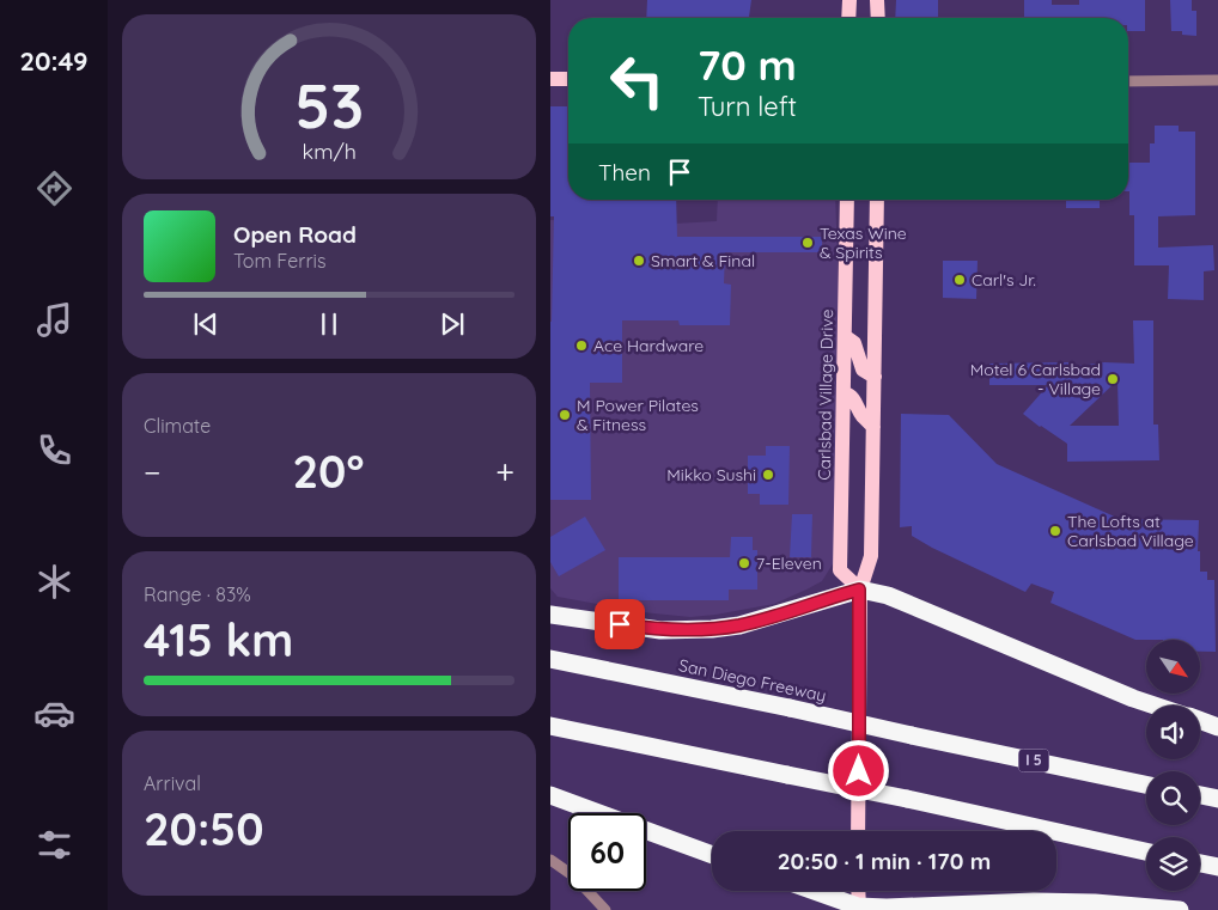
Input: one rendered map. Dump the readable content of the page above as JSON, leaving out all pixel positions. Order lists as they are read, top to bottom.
{
  "streets": {
    "highway": ["San Diego Freeway", "I 5"],
    "main road": ["Carlsbad Village Drive"]
  },
  "places": [
    "Texas Wine & Spirits",
    "Smart & Final",
    "Carl's Jr.",
    "Ace Hardware",
    "Motel 6 Carlsbad - Village",
    "M Power Pilates & Fitness",
    "Mikko Sushi",
    "The Lofts at Carlsbad Village",
    "7-Eleven"
  ],
  "north": "bottom right",
  "page": {
    "tabs": "20:49",
    "turn": ["70 m", "Turn left"],
    "then": "Then",
    "song": ["Open Road", "Tom Ferris"],
    "tile": [
      "Climate",
      ["Range · 83%", "415 km"],
      ["Arrival", "20:50"]
    ],
    "heat": ["−", "20°", "+"],
    "limit": "60",
    "trip": "20:50 · 1 min · 170 m",
    "gauge": ["53", "km/h"]
  }
}
